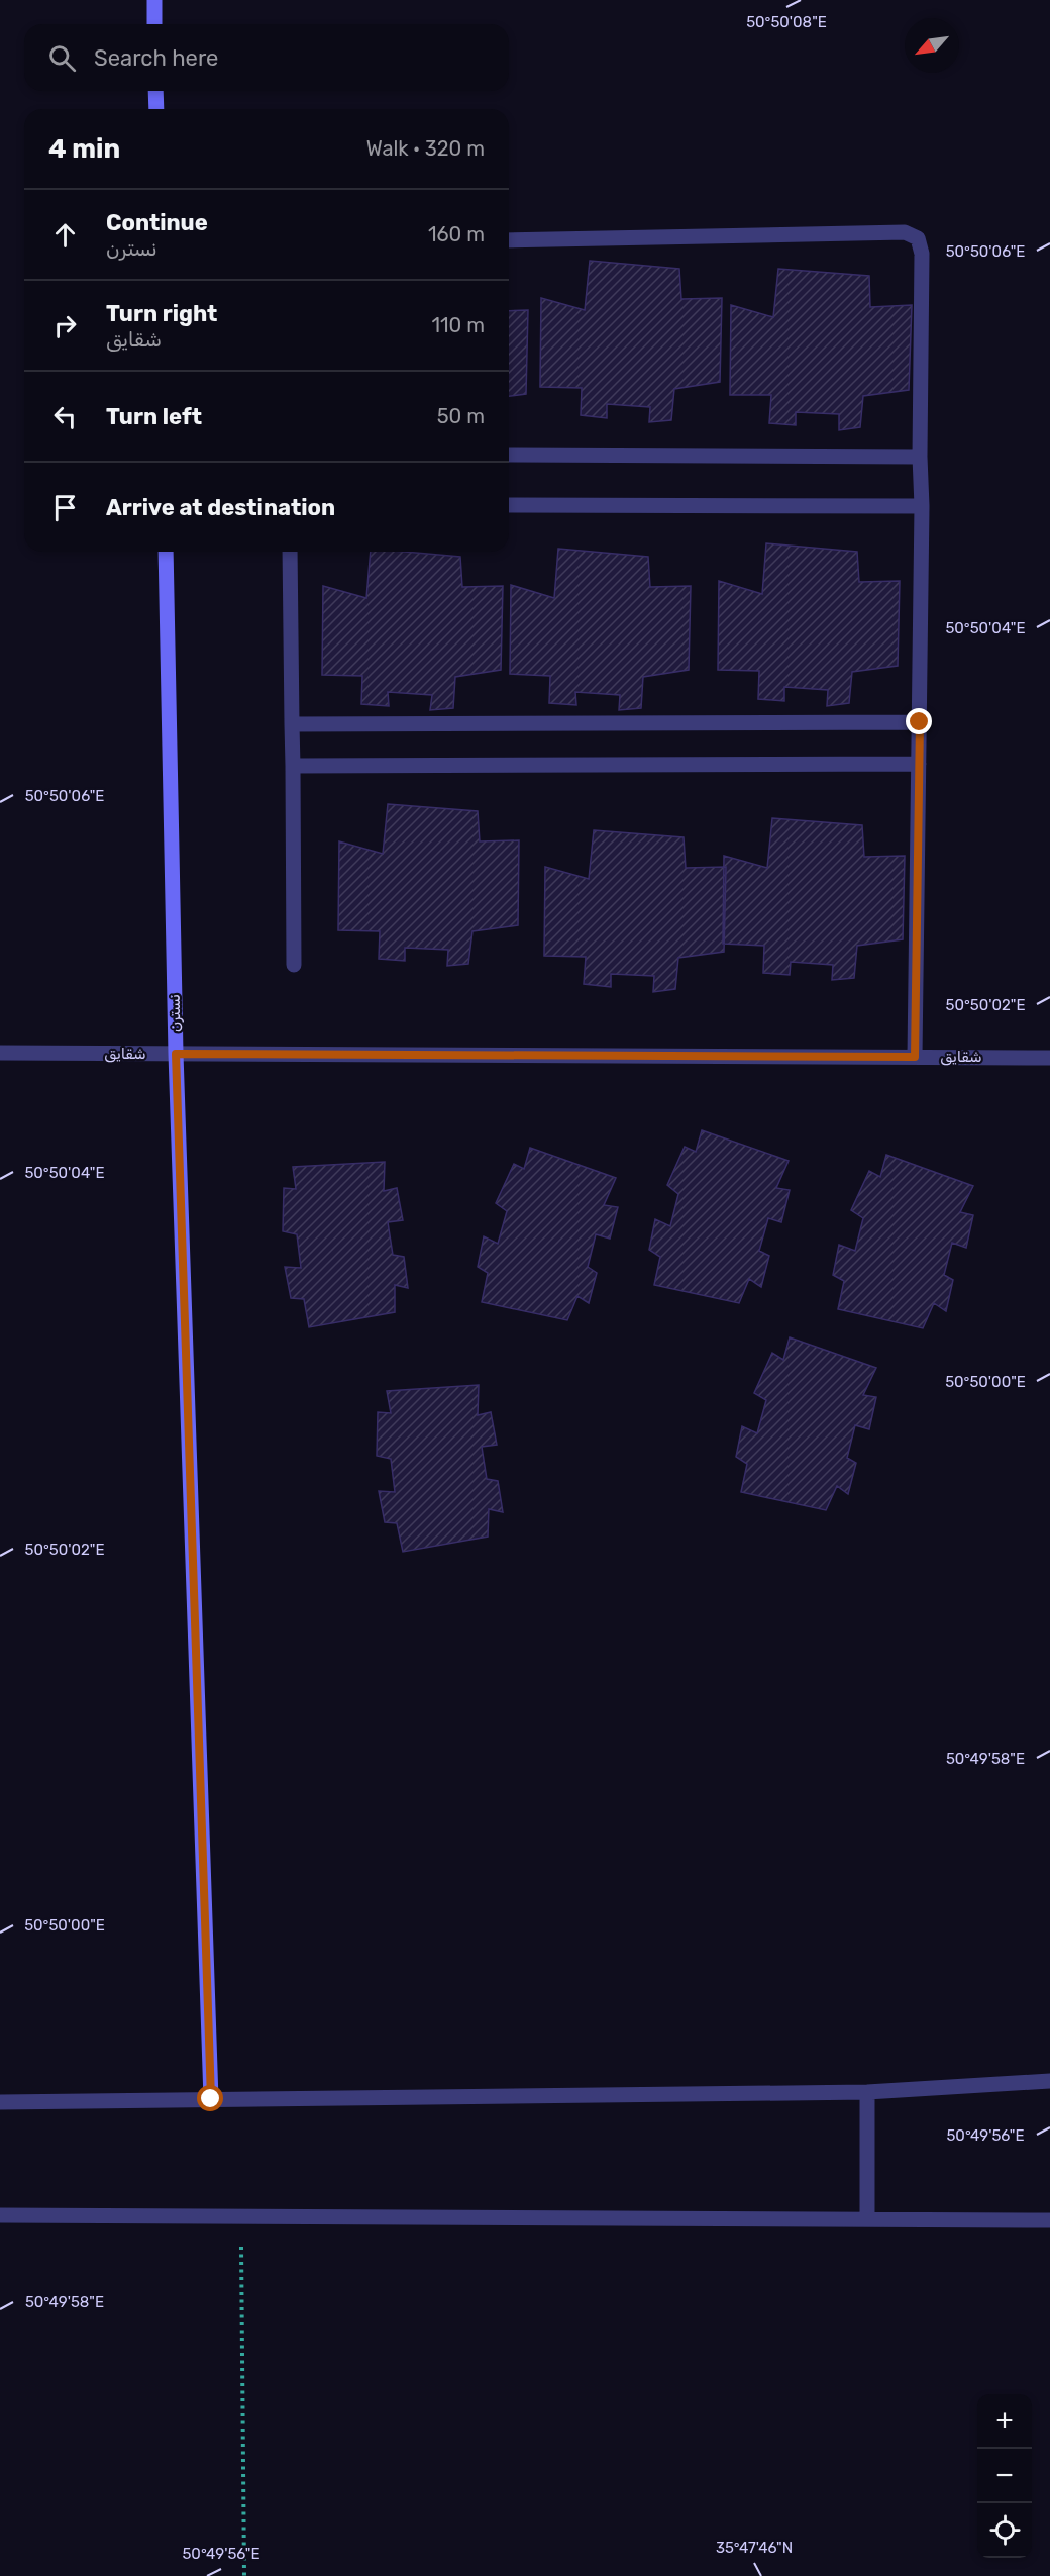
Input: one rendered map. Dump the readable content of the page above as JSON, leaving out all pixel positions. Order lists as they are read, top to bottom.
{
  "streets": {
    "street": ["نسترن", "شقایق"]
  },
  "crossings": [
    ["نسترن", "شقایق"]
  ],
  "north": "bottom left",
  "page": {
    "search": "Search here",
    "heading": ["4 min", "Walk · 320 m"],
    "list": [
      ["Continue", "نسترن", "160 m"],
      ["Turn right", "شقایق", "110 m"],
      ["Turn left", "50 m"],
      "Arrive at destination"
    ],
    "map_buttons": ["+", "−"]
  },
  "coordinates": [
    "50°50'08\"E",
    "50°50'06\"E",
    "50°50'04\"E",
    "50°50'02\"E",
    "50°50'00\"E",
    "50°49'58\"E",
    "50°49'56\"E",
    "35°47'46\"N"
  ]
}
